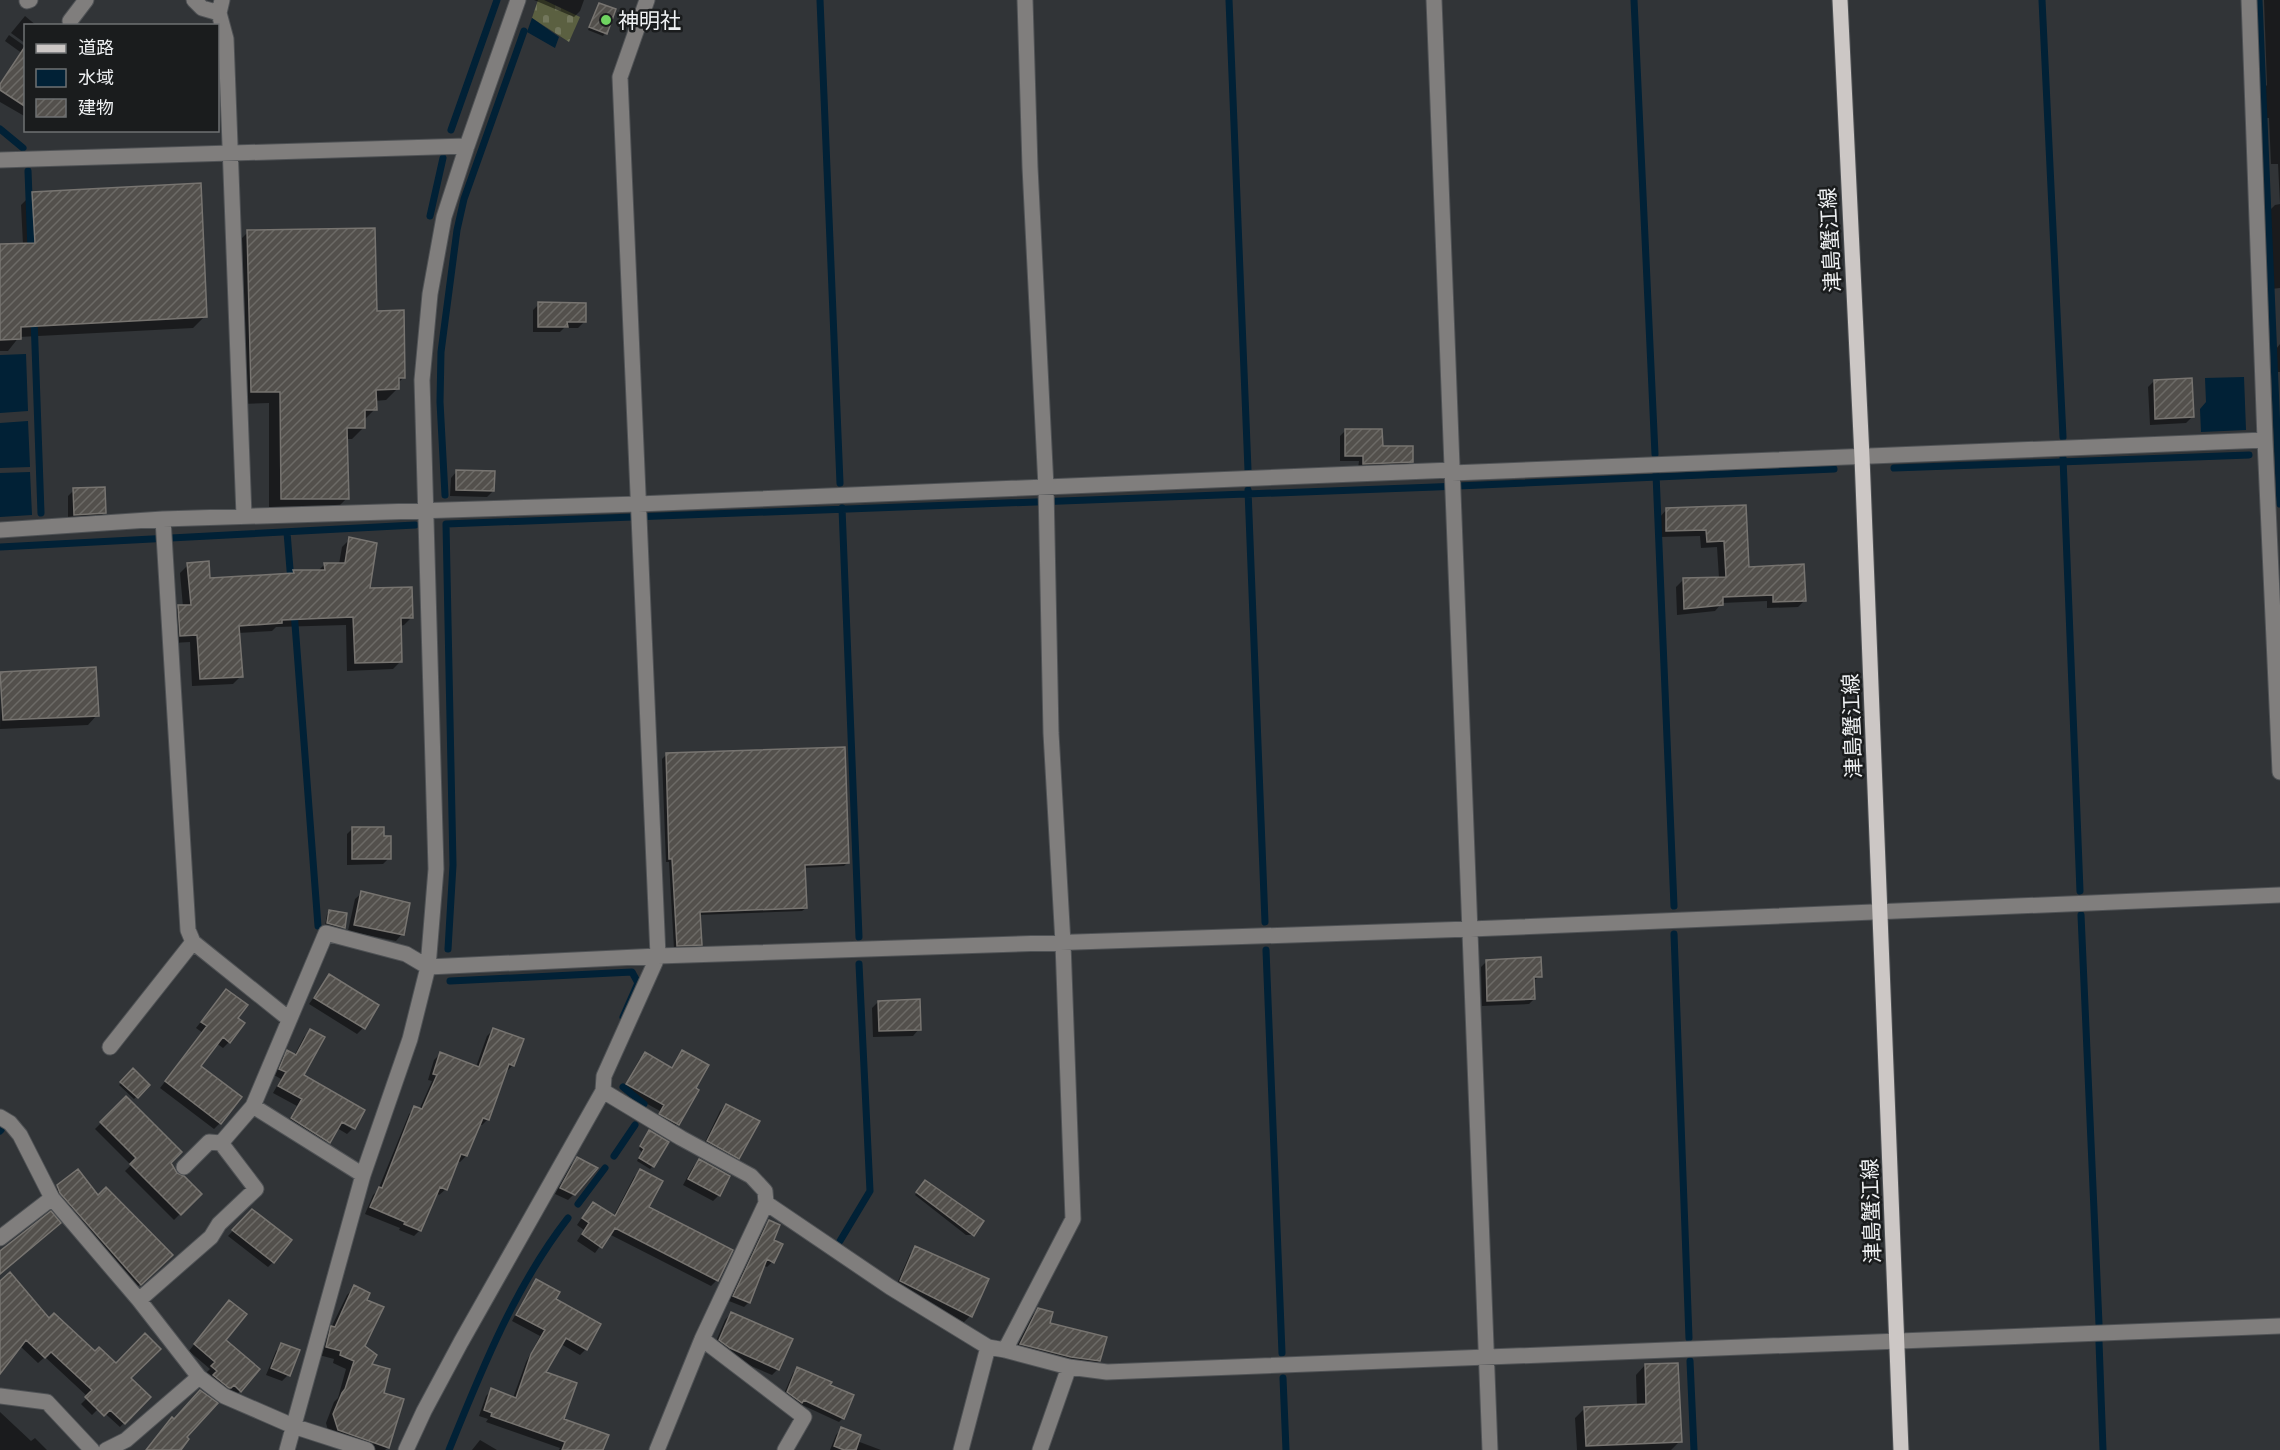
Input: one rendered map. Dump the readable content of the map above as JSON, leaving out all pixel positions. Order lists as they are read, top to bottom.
{
  "streets": {
    "main road": ["津島蟹江線"]
  },
  "places": ["神明社"],
  "legend": ["道路", "水域", "建物"]
}
